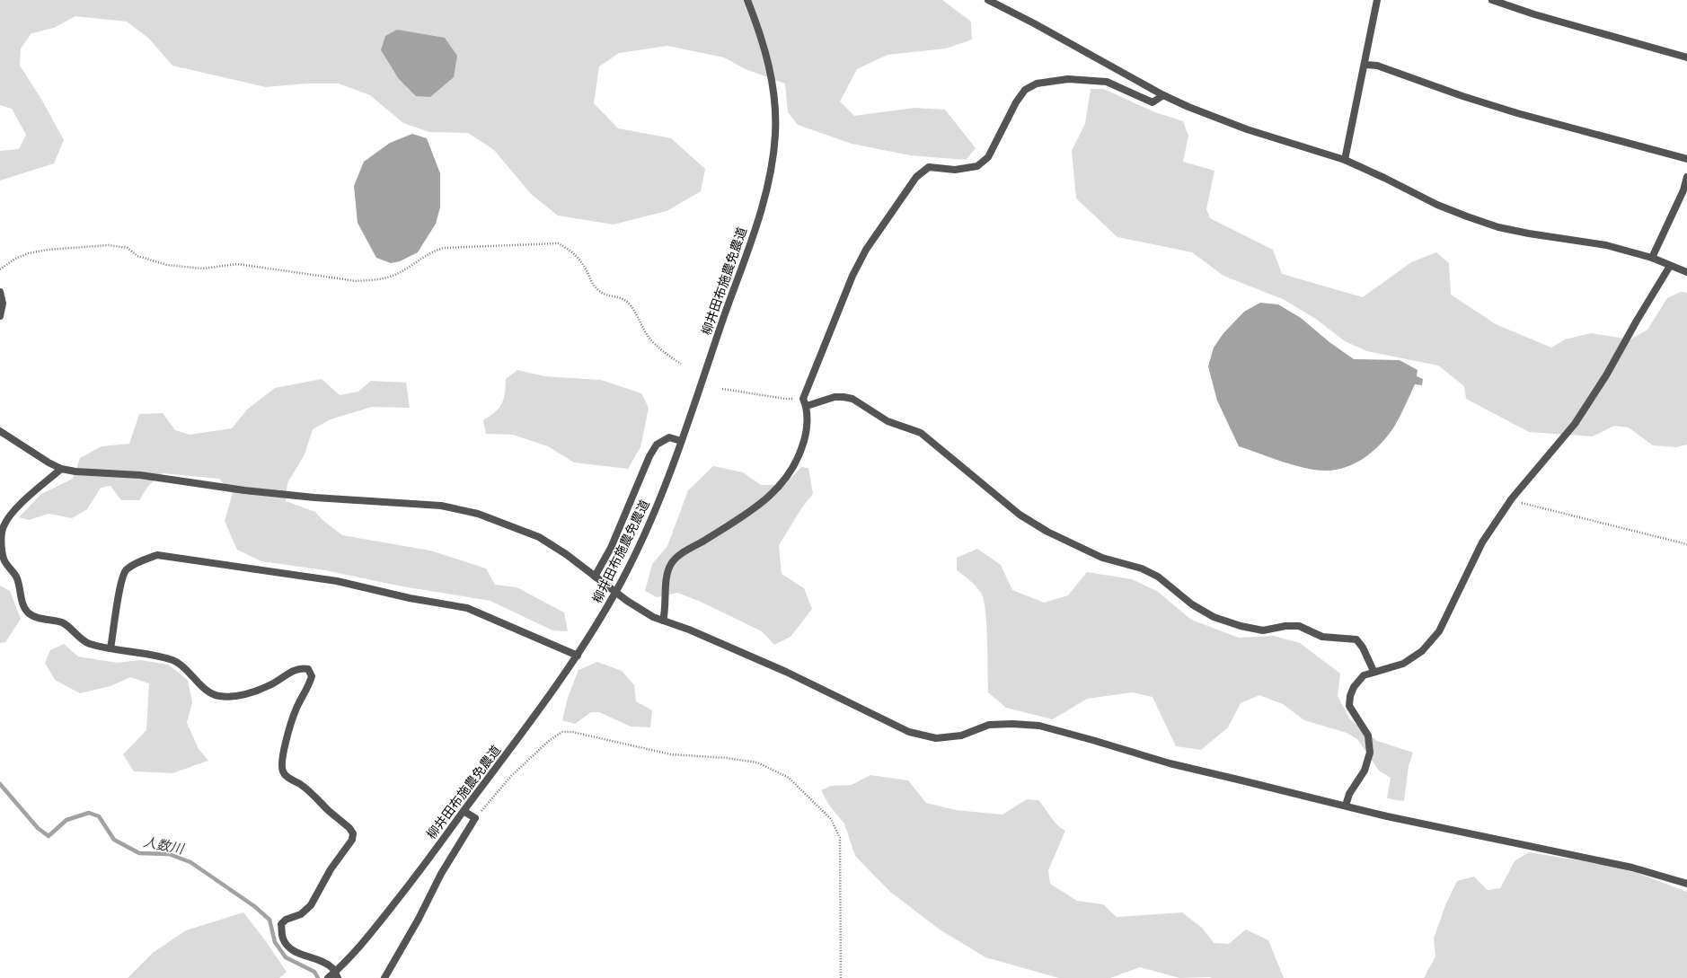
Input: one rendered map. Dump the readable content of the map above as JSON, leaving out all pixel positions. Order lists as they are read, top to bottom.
{
  "streets": {
    "street": ["柳井田布施農免農道"]
  },
  "water": ["人数川"]
}
